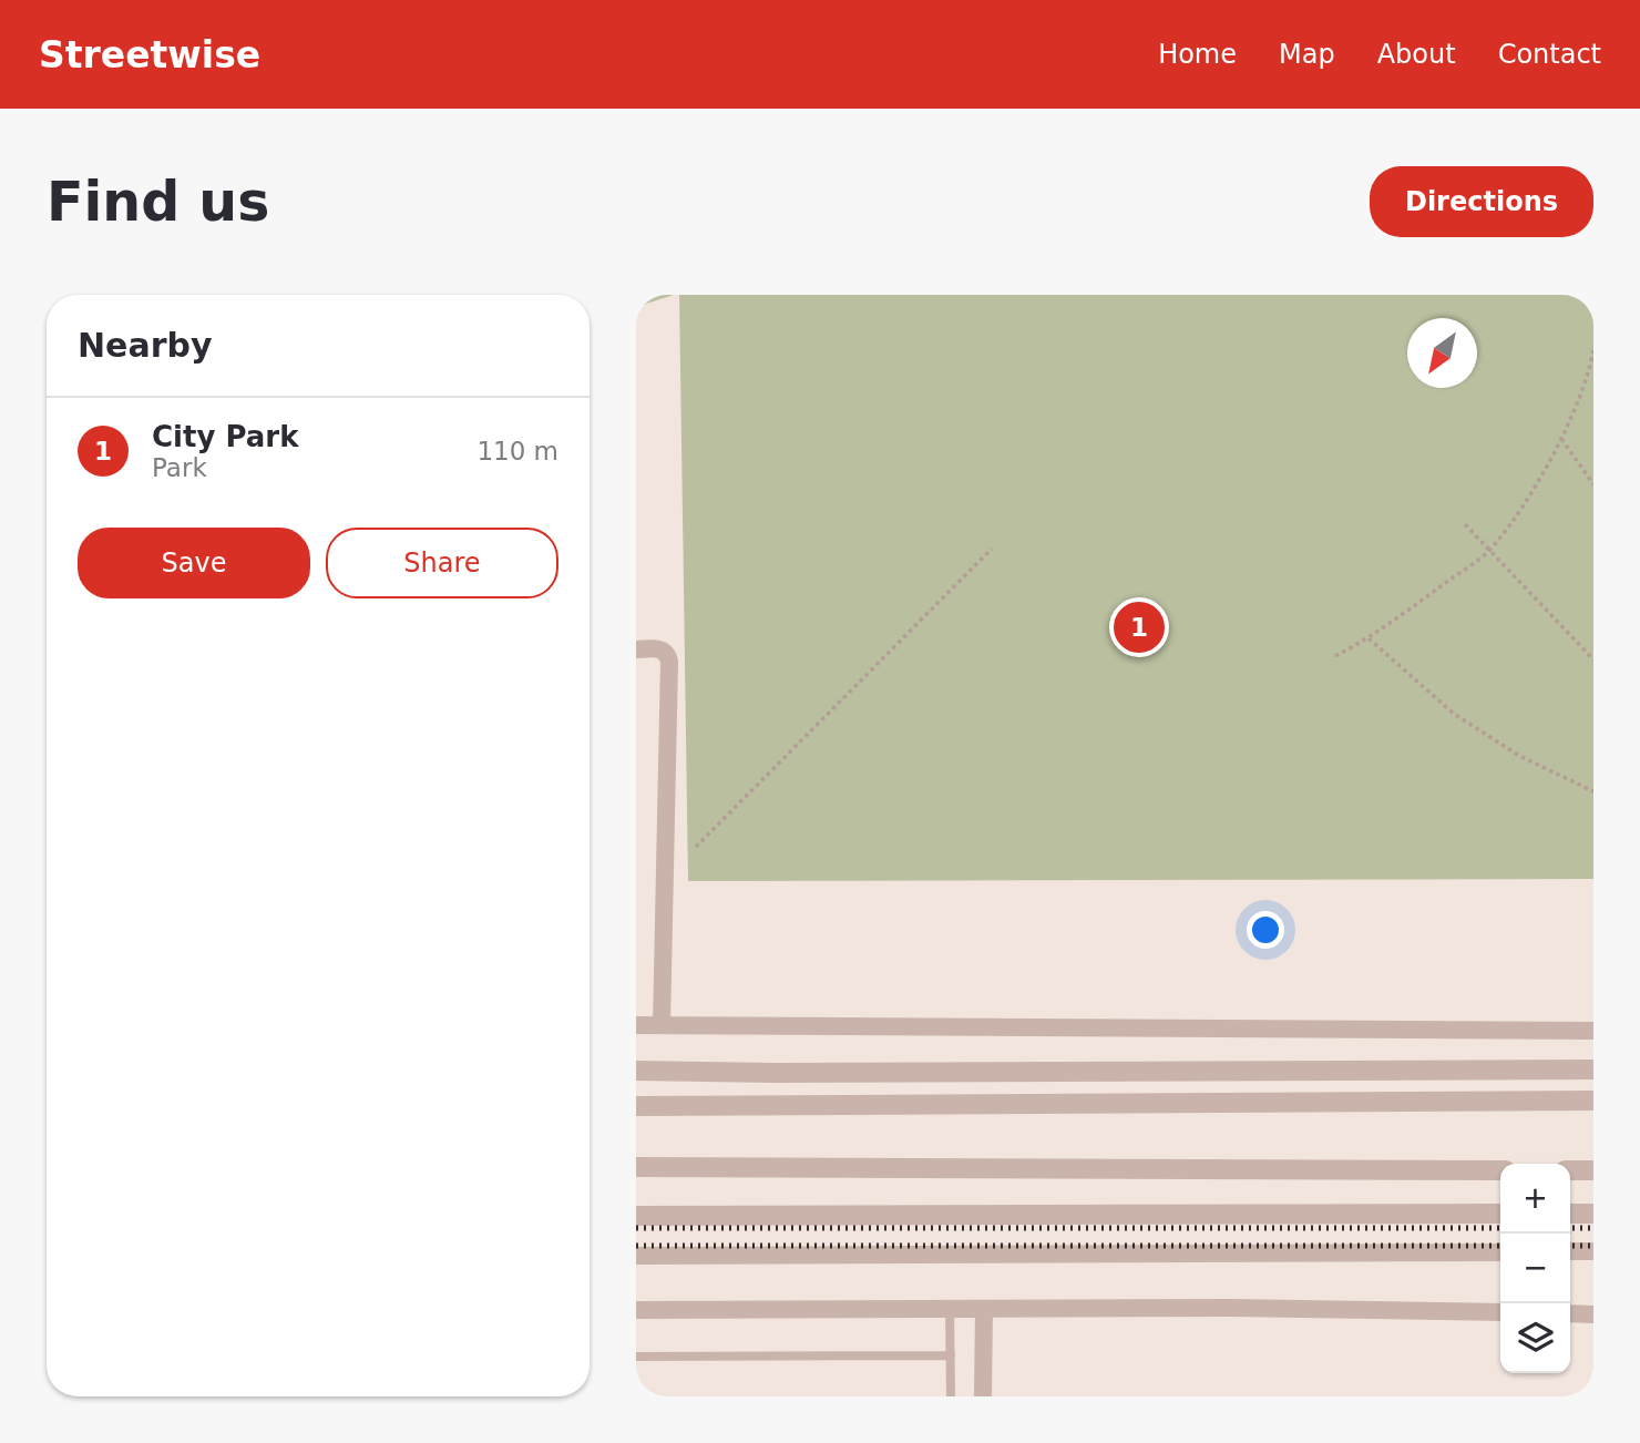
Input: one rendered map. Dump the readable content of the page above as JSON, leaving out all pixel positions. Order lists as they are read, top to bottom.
{
  "north": "bottom left",
  "page": {
    "header": "Streetwise",
    "nav": [
      "Home",
      "Map",
      "About",
      "Contact"
    ],
    "buttons": [
      "Directions",
      ["Save", "Share"]
    ],
    "title": "Find us",
    "heading": "Nearby",
    "list": [
      {
        "mark": "1",
        "name": "City Park",
        "note": "Park",
        "value": "110 m"
      }
    ],
    "pins": "1",
    "map_buttons": ["+", "−"]
  }
}
